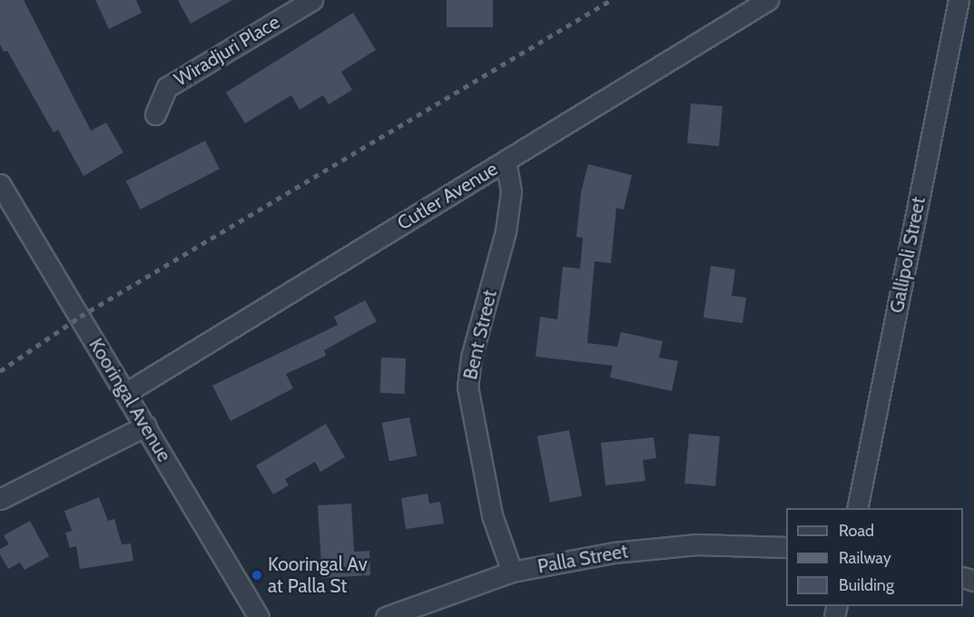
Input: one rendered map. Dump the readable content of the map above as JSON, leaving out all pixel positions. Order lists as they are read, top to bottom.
{
  "streets": {
    "street": [
      "Wiradjuri Place",
      "Cutler Avenue",
      "Gallipoli Street",
      "Bent Street",
      "Kooringal Avenue",
      "Palla Street"
    ]
  },
  "crossings": [
    ["Cutler Avenue", "Bent Street"],
    ["Cutler Avenue", "Kooringal Avenue"],
    ["Bent Street", "Palla Street"]
  ],
  "places": ["Kooringal Av at Palla St"],
  "legend": ["Road", "Railway", "Building"]
}
